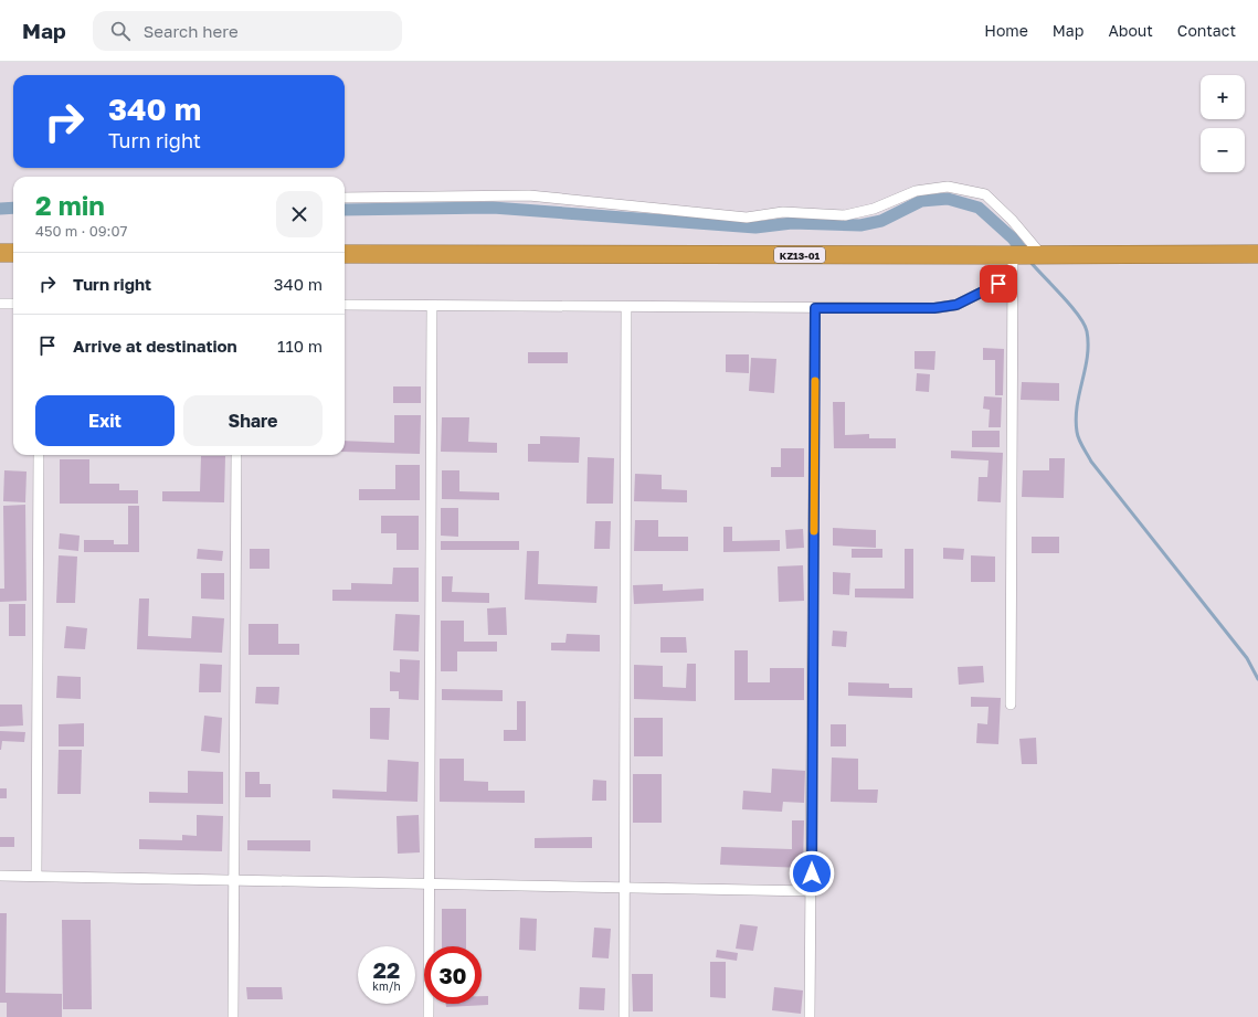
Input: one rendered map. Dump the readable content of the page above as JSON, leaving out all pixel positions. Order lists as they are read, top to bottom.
{
  "streets": {
    "highway": ["KZ13-01"]
  },
  "page": {
    "header": "Map",
    "search": "Search here",
    "nav": [
      "Home",
      "Map",
      "About",
      "Contact"
    ],
    "map_buttons": ["+", "−"],
    "turn": ["340 m", "Turn right"],
    "heading": ["2 min", "450 m · 09:07"],
    "list": [
      {
        "name": "Turn right",
        "value": "340 m"
      },
      {
        "name": "Arrive at destination",
        "value": "110 m"
      }
    ],
    "buttons": ["Exit", "Share"],
    "speed": "22 km/h",
    "limit": "30"
  }
}
